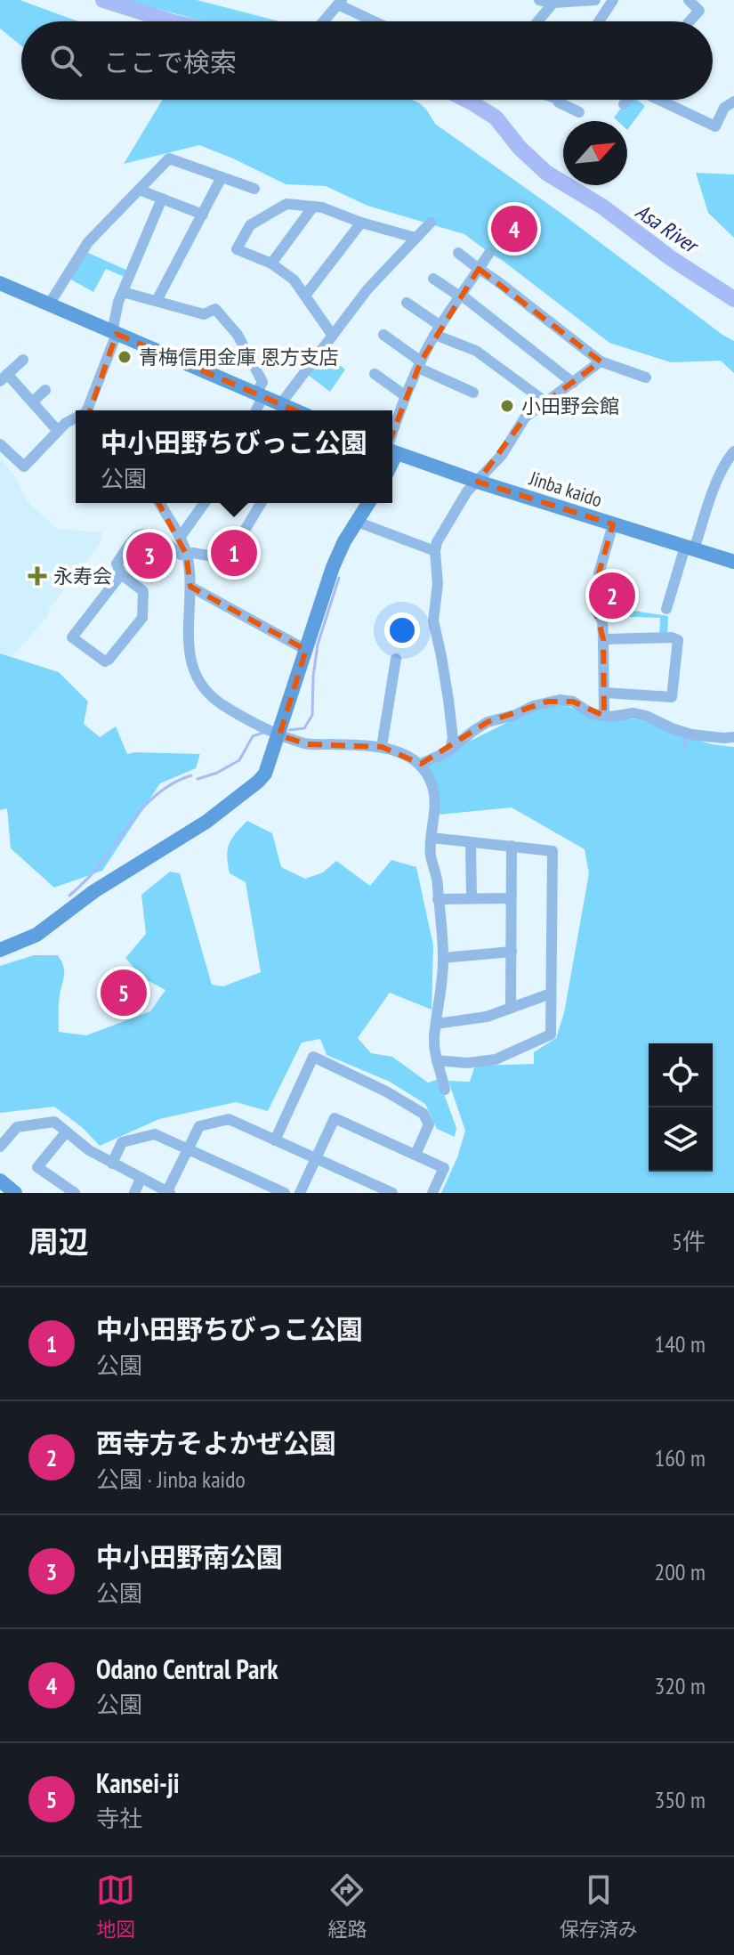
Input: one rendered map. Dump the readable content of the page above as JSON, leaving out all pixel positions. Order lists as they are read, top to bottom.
{
  "streets": {
    "main road": ["Jinba kaido"]
  },
  "water": ["Asa River"],
  "places": {
    "other": ["青梅信用金庫 恩方支店", "小田野会館"],
    "health": ["永寿会"]
  },
  "north": "top right",
  "page": {
    "search": "ここで検索",
    "pins": [
      "4",
      "1",
      "3",
      "2",
      "5"
    ],
    "popup": ["中小田野ちびっこ公園", "公園"],
    "heading": ["周辺", "5件"],
    "list": [
      {
        "mark": "1",
        "name": "中小田野ちびっこ公園",
        "note": "公園",
        "value": "140 m"
      },
      {
        "mark": "2",
        "name": "西寺方そよかぜ公園",
        "note": "公園 · Jinba kaido",
        "value": "160 m"
      },
      {
        "mark": "3",
        "name": "中小田野南公園",
        "note": "公園",
        "value": "200 m"
      },
      {
        "mark": "4",
        "name": "Odano Central Park",
        "note": "公園",
        "value": "320 m"
      },
      {
        "mark": "5",
        "name": "Kansei-ji",
        "note": "寺社",
        "value": "350 m"
      }
    ],
    "nav": ["地図", "経路", "保存済み"]
  }
}
